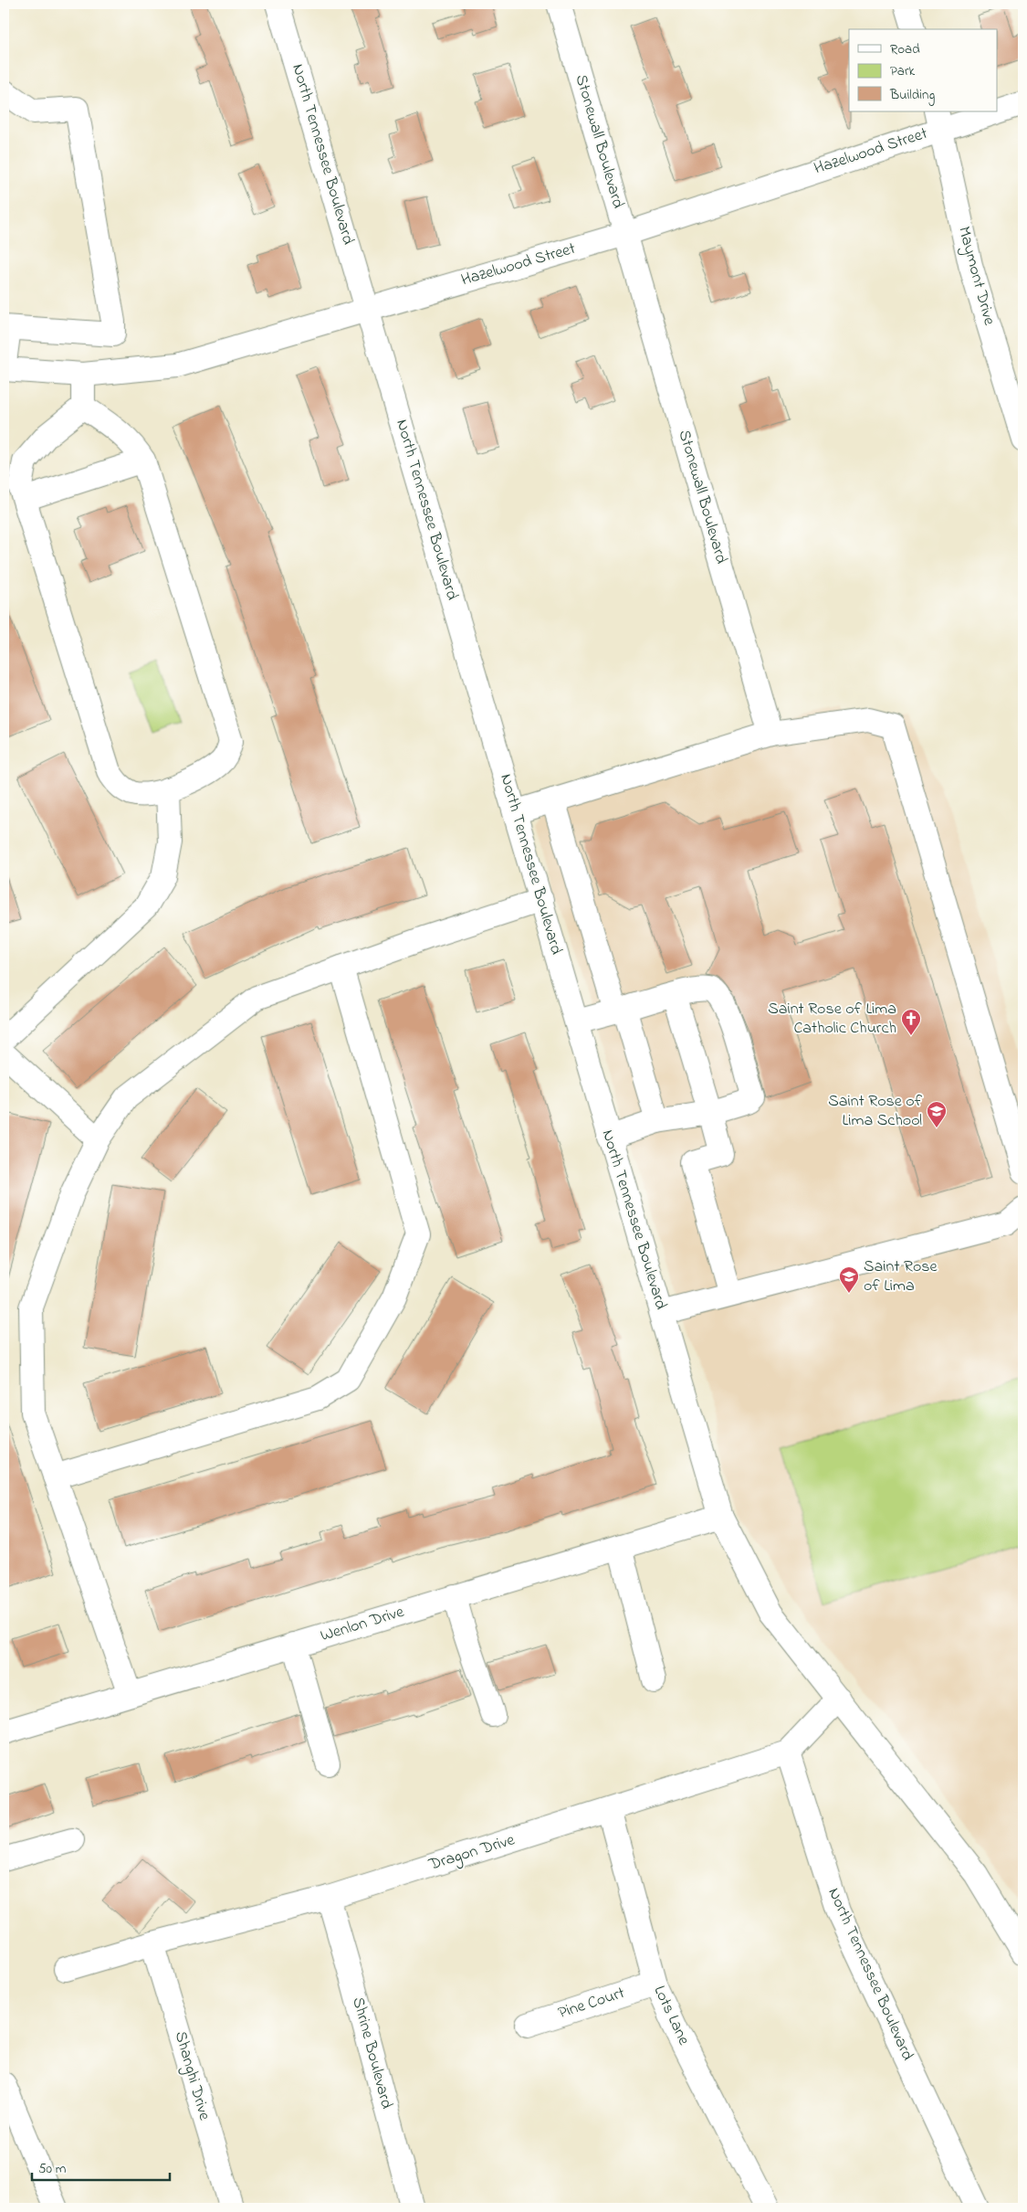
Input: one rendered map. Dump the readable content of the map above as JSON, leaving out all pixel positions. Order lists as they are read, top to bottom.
{
  "streets": {
    "street": [
      "Stonewall Boulevard",
      "Hazelwood Street",
      "North Tennessee Boulevard",
      "Maymont Drive",
      "Wenlon Drive",
      "Dragon Drive",
      "Pine Court",
      "Lots Lane",
      "Shrine Boulevard",
      "Shanghi Drive"
    ]
  },
  "crossings": [
    ["Stonewall Boulevard", "Hazelwood Street"],
    ["Hazelwood Street", "North Tennessee Boulevard"],
    ["Hazelwood Street", "Maymont Drive"],
    ["North Tennessee Boulevard", "Wenlon Drive"],
    ["North Tennessee Boulevard", "Dragon Drive"],
    ["Dragon Drive", "Lots Lane"],
    ["Dragon Drive", "Shrine Boulevard"],
    ["Dragon Drive", "Shanghi Drive"],
    ["Pine Court", "Lots Lane"]
  ],
  "places": {
    "church": ["Saint Rose of Lima Catholic Church"],
    "school or university": ["Saint Rose of Lima School", "Saint Rose of Lima"]
  },
  "legend": ["Road", "Park", "Building"],
  "scale_bar": "50 m"
}
